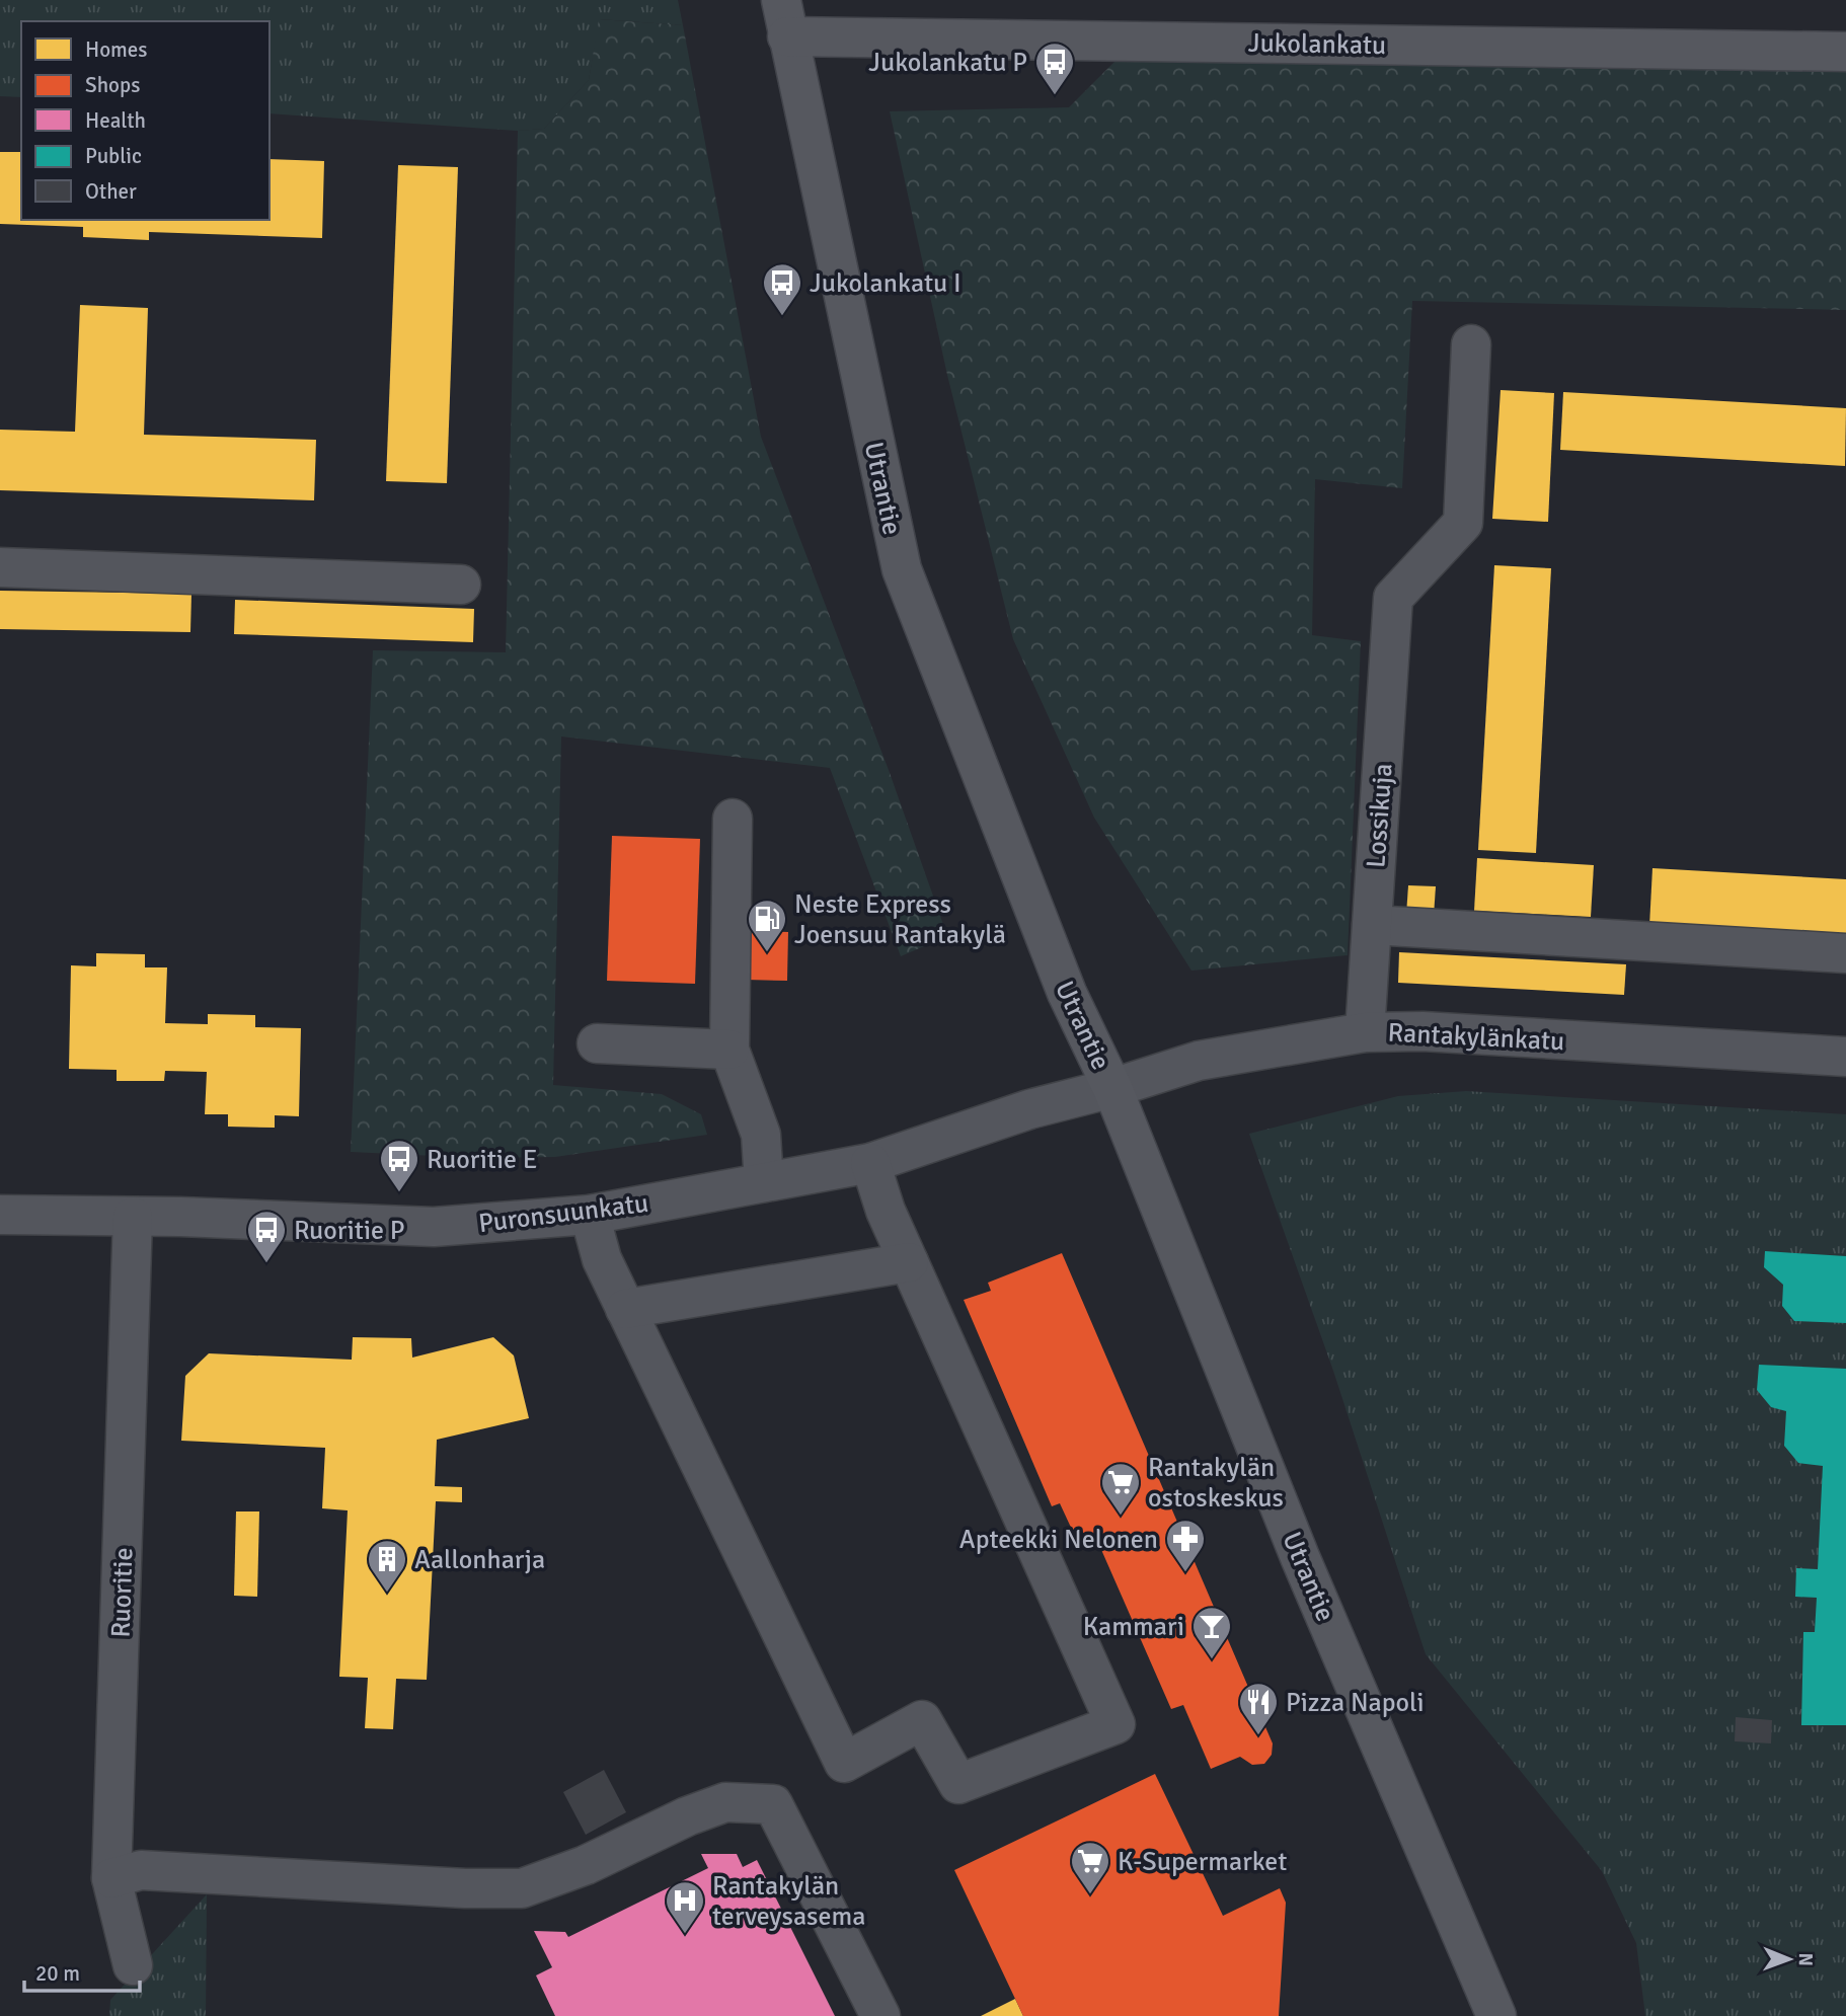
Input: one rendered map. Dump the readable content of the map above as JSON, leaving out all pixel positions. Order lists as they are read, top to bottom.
{
  "streets": {
    "main road": ["Jukolankatu", "Utrantie"],
    "street": [
      "Lossikuja",
      "Rantakylänkatu",
      "Puronsuunkatu",
      "Ruoritie"
    ]
  },
  "crossings": [
    ["Jukolankatu", "Utrantie"],
    ["Utrantie", "Rantakylänkatu"],
    ["Utrantie", "Puronsuunkatu"],
    ["Lossikuja", "Rantakylänkatu"],
    ["Rantakylänkatu", "Puronsuunkatu"],
    ["Puronsuunkatu", "Ruoritie"]
  ],
  "places": {
    "bus stop": [
      "Jukolankatu P",
      "Jukolankatu I",
      "Ruoritie E",
      "Ruoritie P"
    ],
    "fuel station": ["Neste Express Joensuu Rantakylä"],
    "supermarket": ["Rantakylän ostoskeskus", "K-Supermarket"],
    "pharmacy": ["Apteekki Nelonen"],
    "building": ["Aallonharja"],
    "bar": ["Kammari"],
    "restaurant": ["Pizza Napoli"],
    "hospital": ["Rantakylän terveysasema"]
  },
  "legend": [
    "Homes",
    "Shops",
    "Health",
    "Public",
    "Other"
  ],
  "scale_bar": "20 m",
  "north": "right"
}
